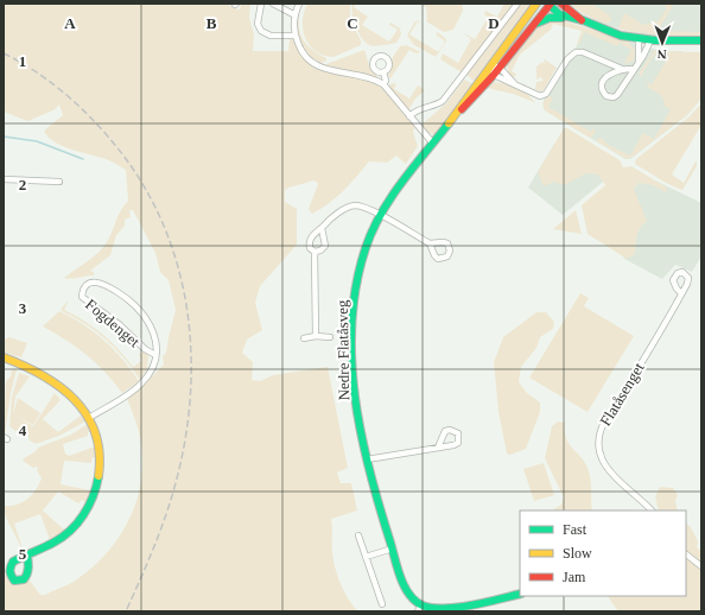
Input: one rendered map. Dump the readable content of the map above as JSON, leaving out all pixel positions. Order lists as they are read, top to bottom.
{
  "streets": {
    "street": ["Fogdenget", "Nedre Flatåsveg", "Flatåsenget"]
  },
  "legend": ["Fast", "Slow", "Jam"],
  "north": "bottom",
  "grid": {
    "columns": [
      "A",
      "B",
      "C",
      "D"
    ],
    "rows": [
      "1",
      "2",
      "3",
      "4",
      "5"
    ]
  }
}
